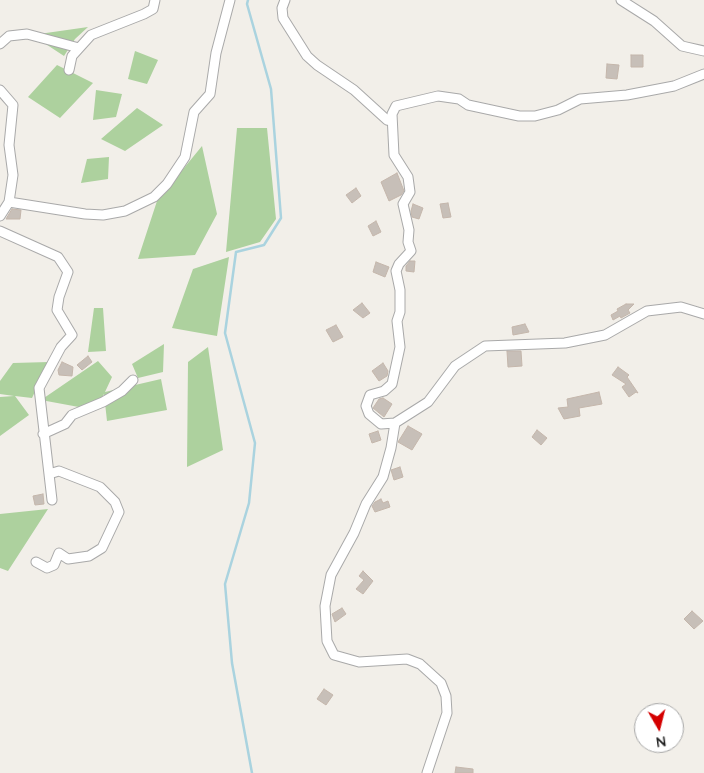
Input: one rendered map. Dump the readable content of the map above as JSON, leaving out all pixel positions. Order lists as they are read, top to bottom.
{
  "north": "bottom"
}
